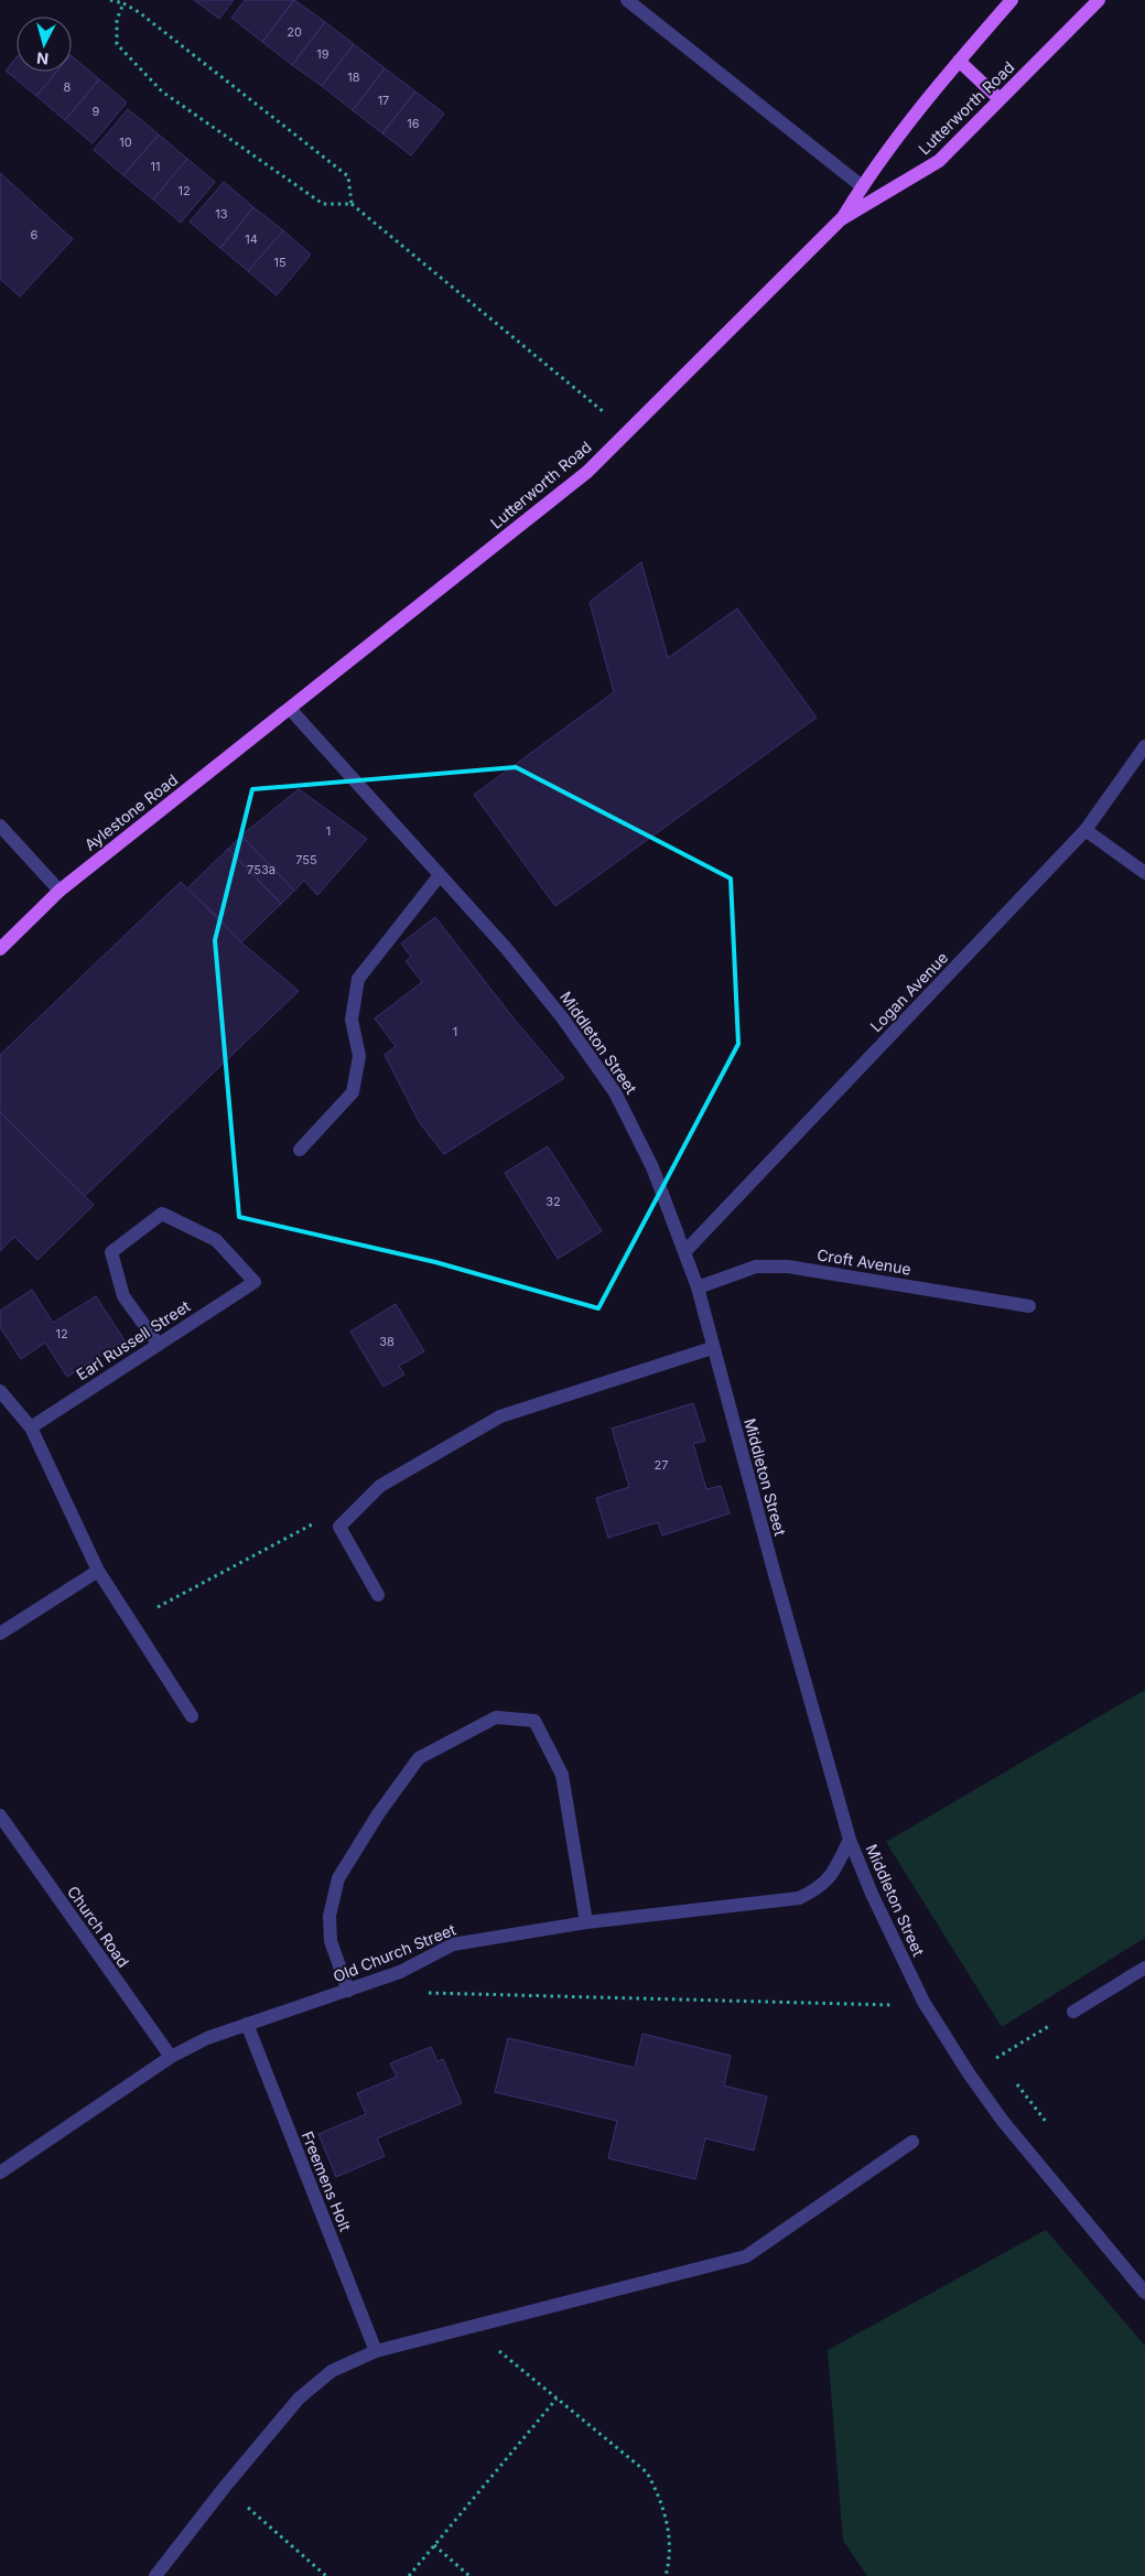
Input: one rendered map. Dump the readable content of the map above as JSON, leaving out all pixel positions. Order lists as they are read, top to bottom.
{
  "streets": {
    "main road": ["Lutterworth Road", "Aylestone Road"],
    "street": [
      "Logan Avenue",
      "Middleton Street",
      "Croft Avenue",
      "Earl Russell Street",
      "Church Road",
      "Old Church Street",
      "Freemens Holt"
    ]
  },
  "crossings": [
    ["Lutterworth Road", "Aylestone Road"],
    ["Lutterworth Road", "Middleton Street"],
    ["Aylestone Road", "Middleton Street"],
    ["Logan Avenue", "Middleton Street"],
    ["Middleton Street", "Croft Avenue"],
    ["Middleton Street", "Old Church Street"],
    ["Church Road", "Old Church Street"],
    ["Old Church Street", "Freemens Holt"]
  ],
  "house_numbers": [
    "20",
    "19",
    "18",
    "8",
    "17",
    "9",
    "16",
    "10",
    "11",
    "12",
    "13",
    "6",
    "14",
    "15",
    "1",
    "755",
    "753a",
    "1",
    "32",
    "12",
    "38",
    "27"
  ],
  "north": "bottom"
}
